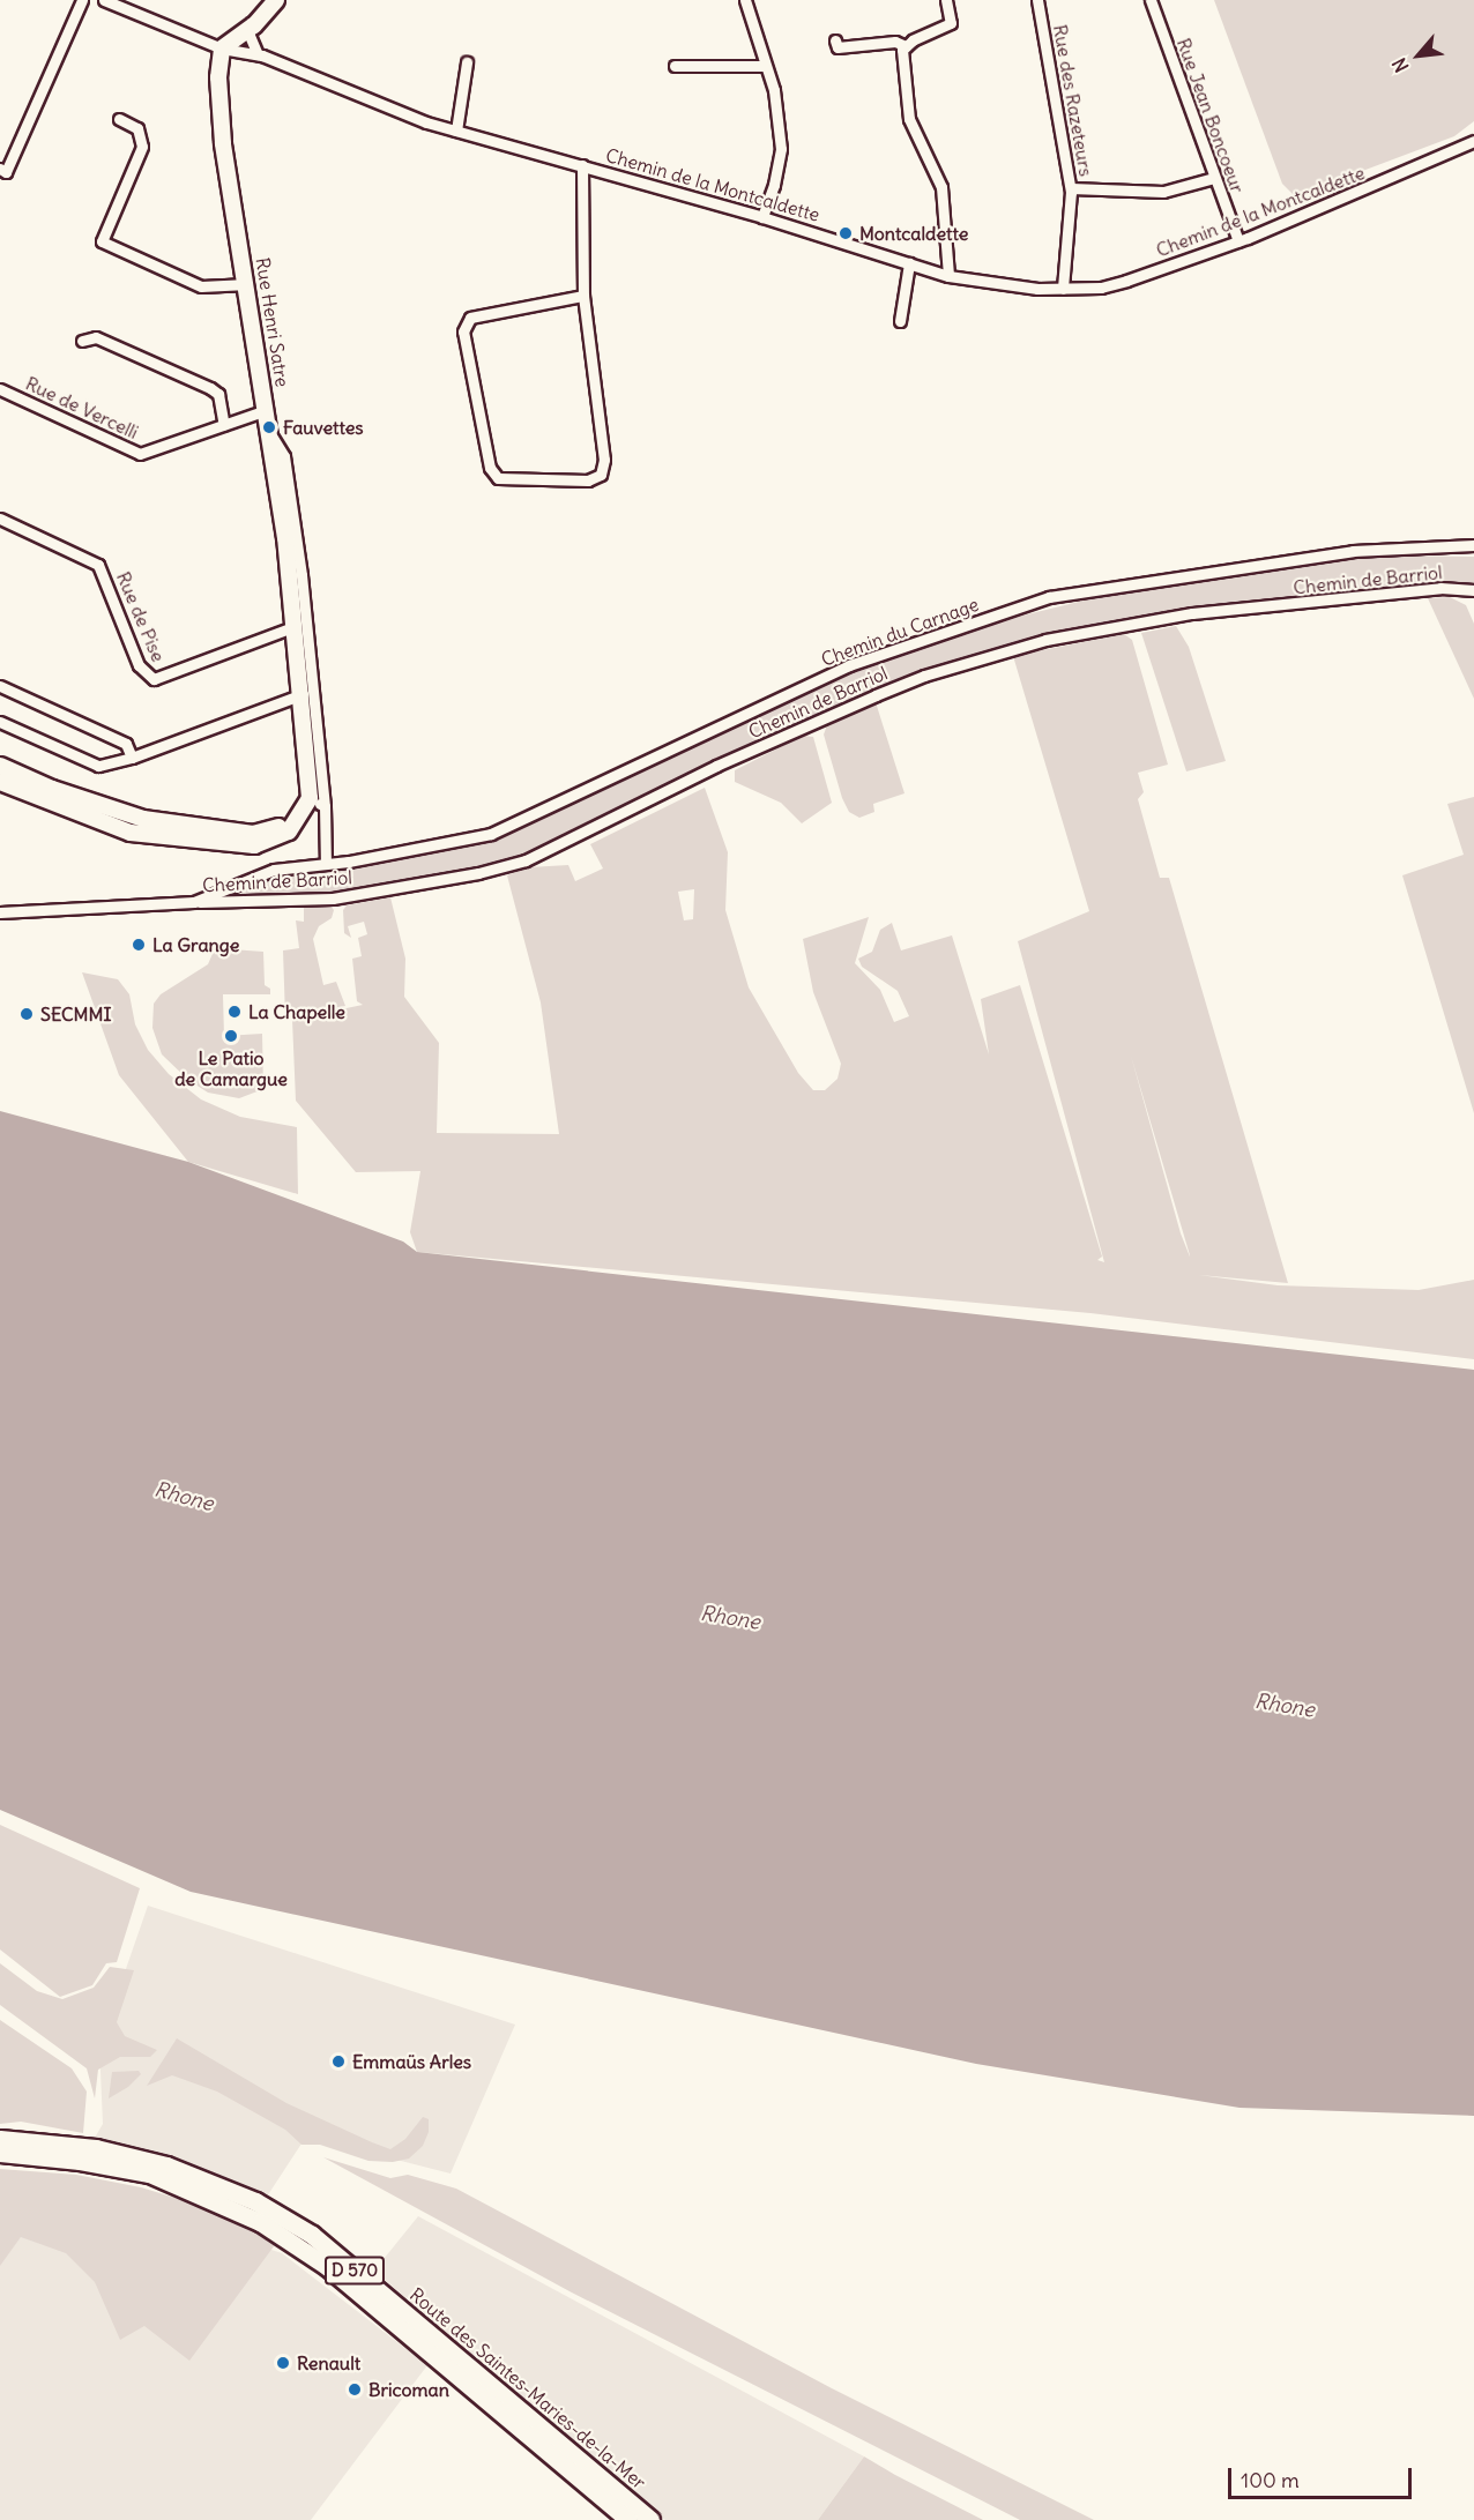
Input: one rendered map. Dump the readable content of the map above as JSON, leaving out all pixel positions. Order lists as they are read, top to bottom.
{
  "streets": {
    "main road": ["D 570", "Route des Saintes-Maries-de-la-Mer"],
    "street": [
      "Rue des Razeteurs",
      "Rue Jean Boncoeur",
      "Chemin de la Montcaldette",
      "Rue Henri Satre",
      "Rue de Vercelli",
      "Chemin de Barriol",
      "Rue de Pise",
      "Chemin du Carnage"
    ]
  },
  "crossings": [
    ["Rue des Razeteurs", "Chemin de la Montcaldette"],
    ["Rue Jean Boncoeur", "Chemin de la Montcaldette"],
    ["Chemin de la Montcaldette", "Rue Henri Satre"],
    ["Rue Henri Satre", "Rue de Vercelli"],
    ["Rue Henri Satre", "Rue de Pise"],
    ["Chemin de Barriol", "Chemin du Carnage"]
  ],
  "water": ["Rhone"],
  "places": [
    "Montcaldette",
    "Fauvettes",
    "La Grange",
    "La Chapelle",
    "SECMMI",
    "Le Patio de Camargue",
    "Emmaüs Arles",
    "Renault",
    "Bricoman"
  ],
  "scale_bar": "100 m",
  "north": "bottom left"
}
